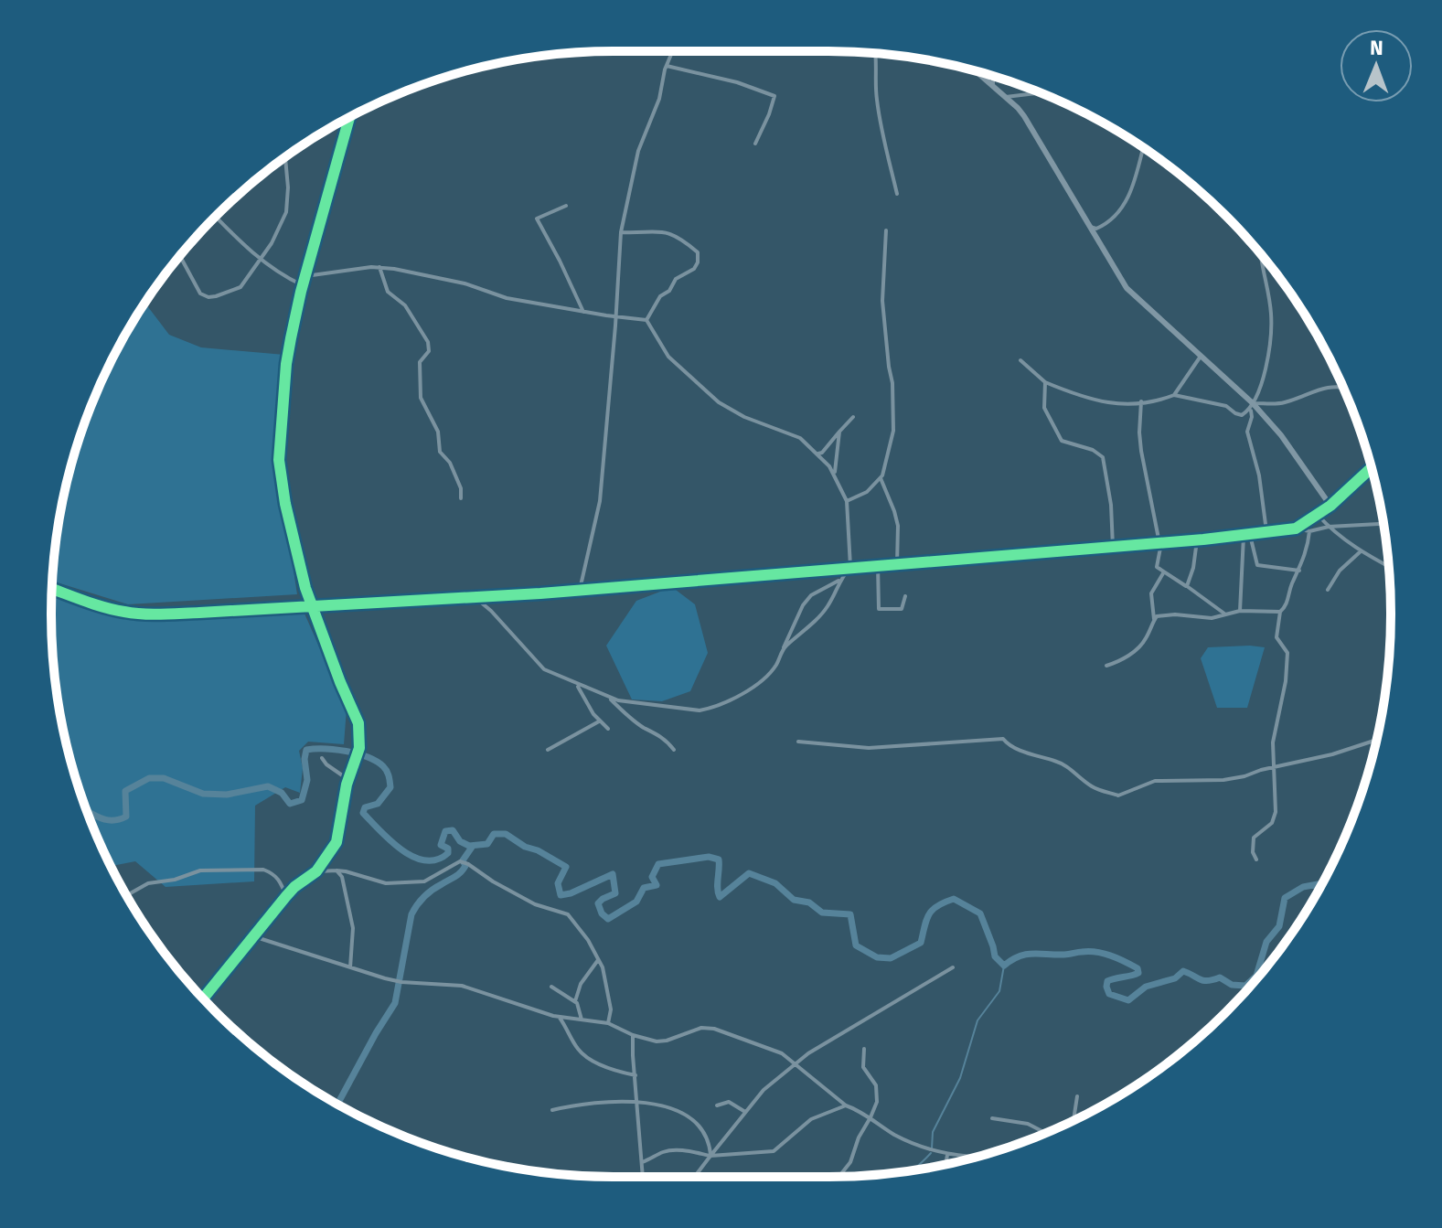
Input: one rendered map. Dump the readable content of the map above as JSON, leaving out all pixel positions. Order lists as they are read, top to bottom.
{
  "north": "top"
}
